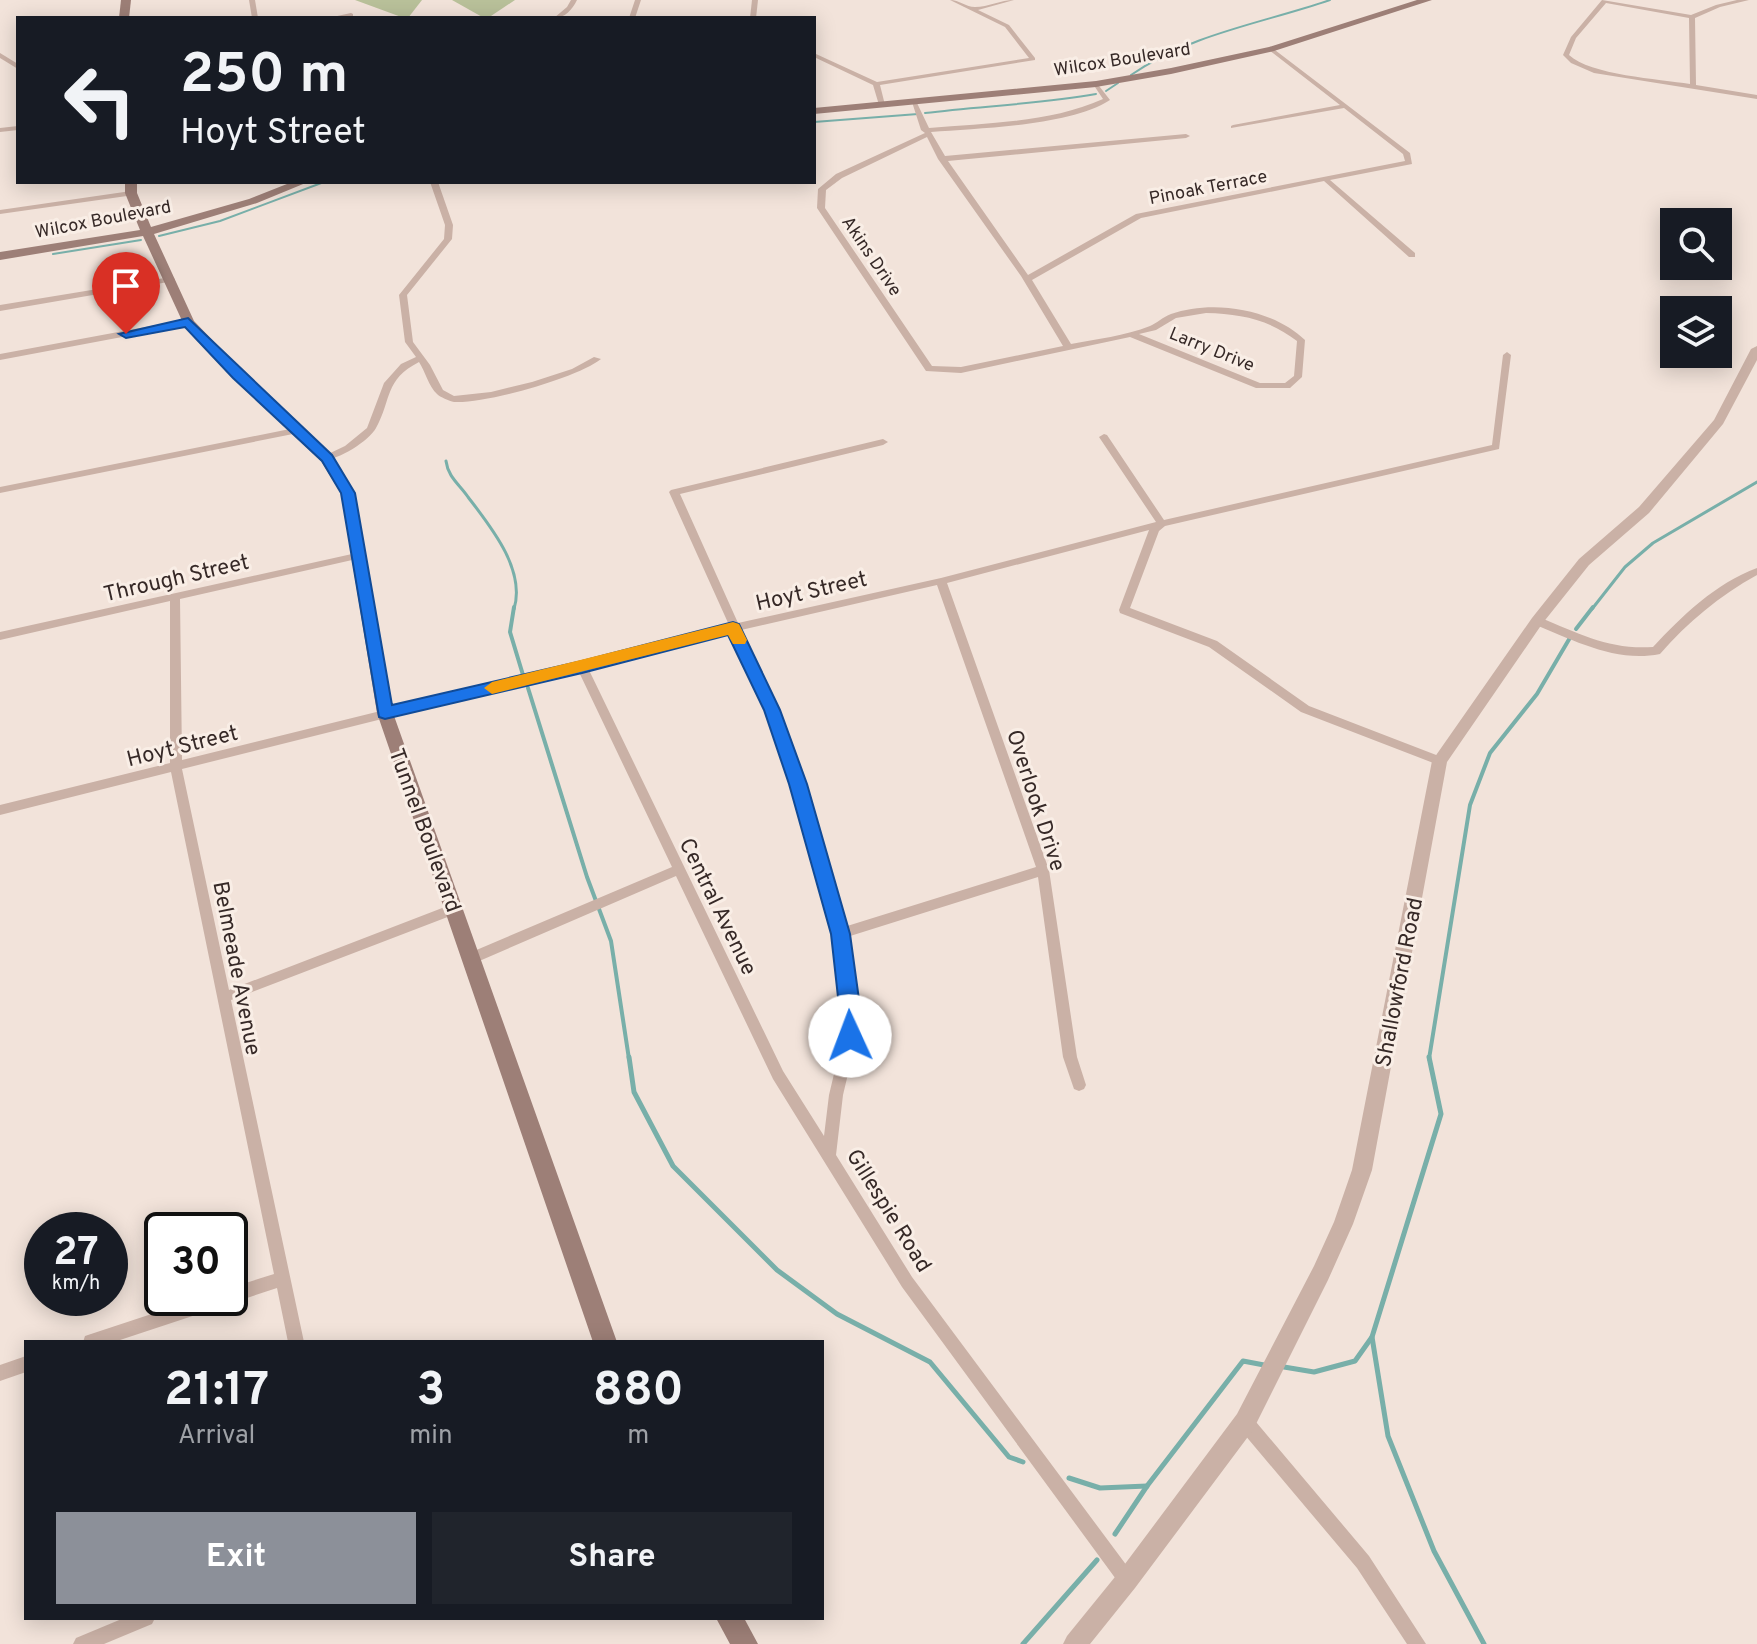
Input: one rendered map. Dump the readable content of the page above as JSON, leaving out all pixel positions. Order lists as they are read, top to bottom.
{
  "streets": {
    "main road": ["Wilcox Boulevard", "Tunnel Boulevard"],
    "street": [
      "Pinoak Terrace",
      "Akins Drive",
      "Larry Drive",
      "Through Street",
      "Hoyt Street",
      "Overlook Drive",
      "Central Avenue",
      "Belmeade Avenue",
      "Shallowford Road",
      "Gillespie Road"
    ]
  },
  "crossings": [
    ["Wilcox Boulevard", "Tunnel Boulevard"],
    ["Akins Drive", "Larry Drive"],
    ["Through Street", "Tunnel Boulevard"],
    ["Through Street", "Belmeade Avenue"],
    ["Hoyt Street", "Overlook Drive"],
    ["Hoyt Street", "Tunnel Boulevard"],
    ["Hoyt Street", "Central Avenue"],
    ["Hoyt Street", "Belmeade Avenue"],
    ["Hoyt Street", "Gillespie Road"],
    ["Central Avenue", "Gillespie Road"],
    ["Shallowford Road", "Gillespie Road"]
  ],
  "page": {
    "turn": ["250 m", "Hoyt Street"],
    "speed": "27 km/h",
    "limit": "30",
    "eta": [
      "21:17",
      "Arrival",
      "3",
      "min",
      "880",
      "m"
    ],
    "buttons": ["Exit", "Share"]
  }
}
